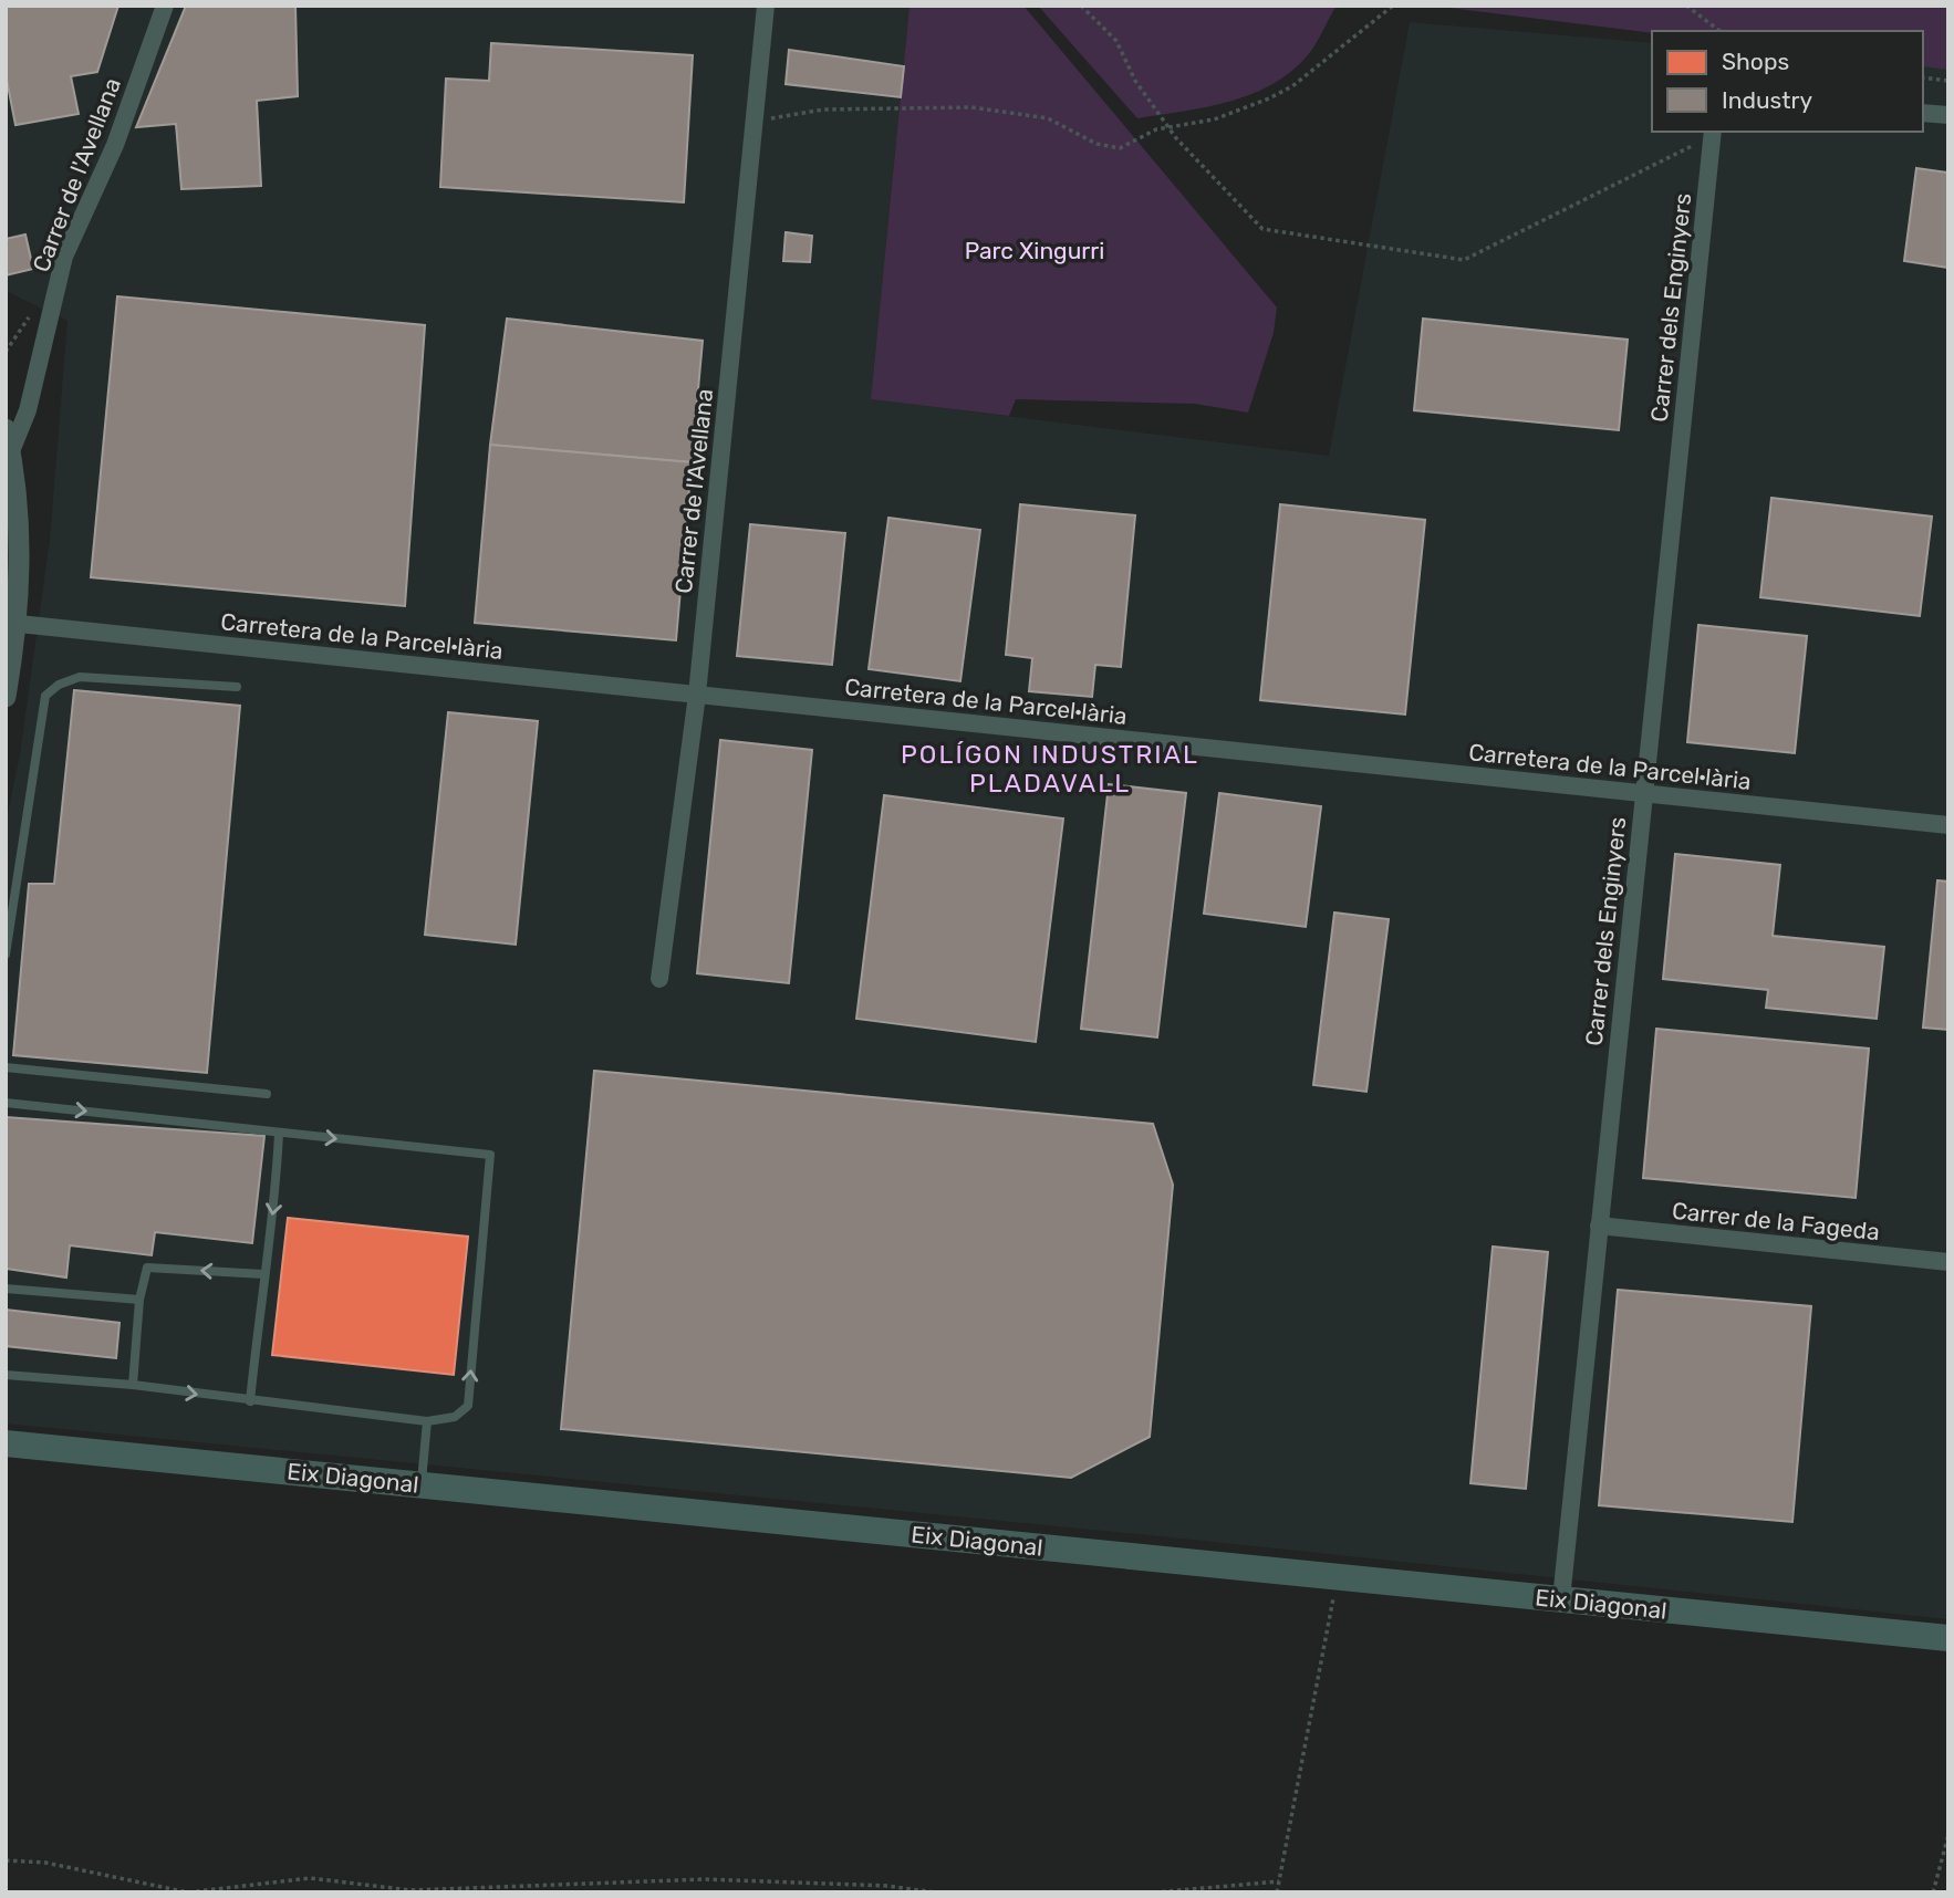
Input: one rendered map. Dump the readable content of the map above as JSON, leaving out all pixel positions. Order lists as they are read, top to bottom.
{
  "streets": {
    "main road": ["Eix Diagonal"],
    "street": [
      "Carrer de l'Avellana",
      "Carrer dels Enginyers",
      "Carretera de la Parcel·lària",
      "Carrer de la Fageda"
    ]
  },
  "crossings": [
    ["Carrer de l'Avellana", "Carretera de la Parcel·lària"],
    ["Carrer dels Enginyers", "Carretera de la Parcel·lària"],
    ["Carrer dels Enginyers", "Carrer de la Fageda"],
    ["Carrer dels Enginyers", "Eix Diagonal"]
  ],
  "districts": ["POLÍGON INDUSTRIAL PLADAVALL"],
  "parks": ["Parc Xingurri"],
  "legend": ["Shops", "Industry"]
}
